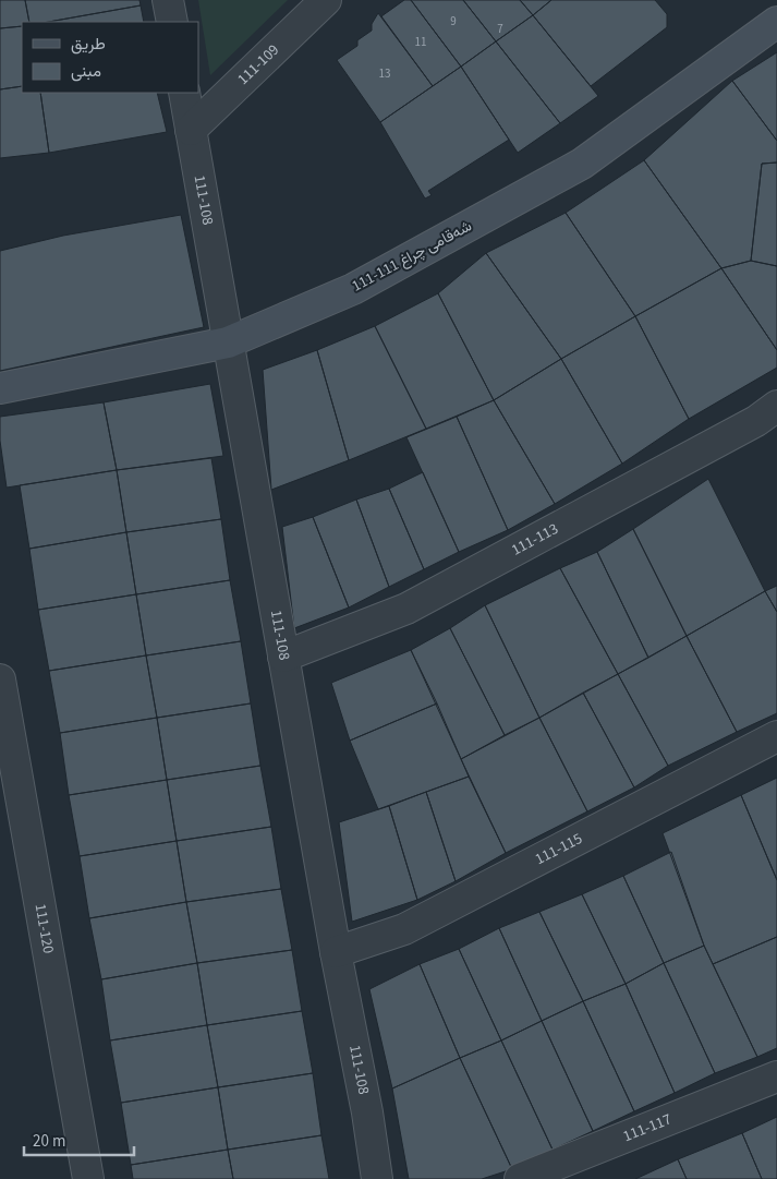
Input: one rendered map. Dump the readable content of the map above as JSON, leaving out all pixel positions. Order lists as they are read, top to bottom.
{
  "streets": {
    "street": [
      "111-109",
      "111-108",
      "شەقامی چراغ 111-111",
      "111-113",
      "111-115",
      "111-120",
      "111-117"
    ]
  },
  "crossings": [
    ["111-109", "111-108"],
    ["111-108", "شەقامی چراغ 111-111"],
    ["111-108", "111-113"],
    ["111-108", "111-115"]
  ],
  "house_numbers": [
    "9",
    "7",
    "11",
    "13"
  ],
  "legend": ["طريق", "مبنى"],
  "scale_bar": "20 m"
}
